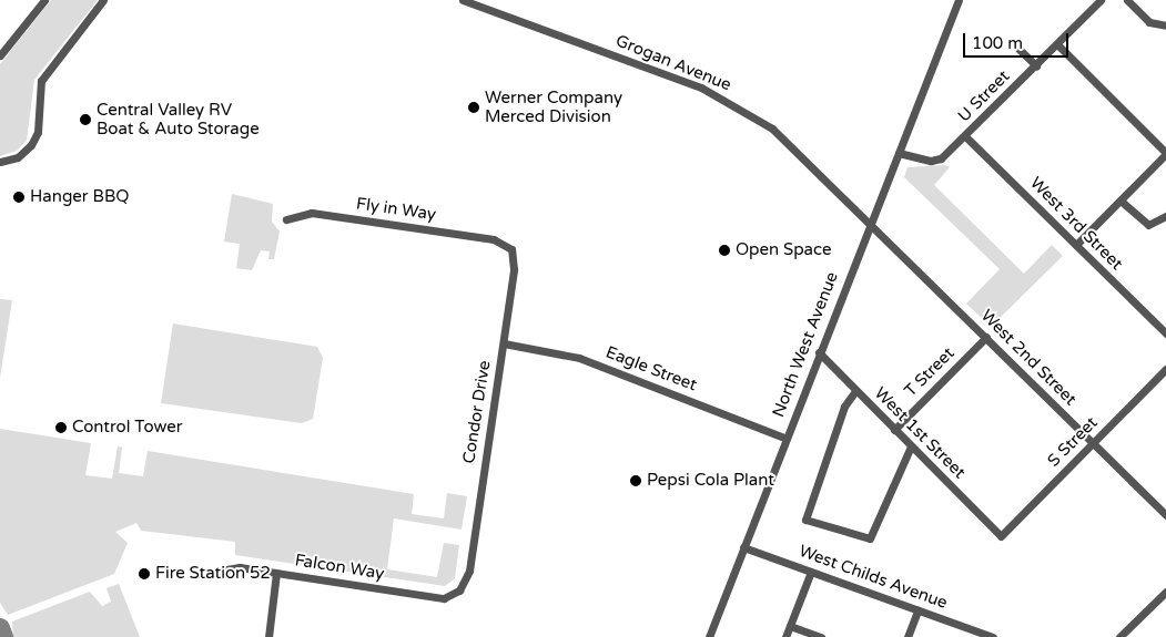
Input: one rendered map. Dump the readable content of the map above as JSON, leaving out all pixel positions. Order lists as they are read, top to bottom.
{
  "streets": {
    "street": [
      "Grogan Avenue",
      "U Street",
      "Fly in Way",
      "West 3rd Street",
      "North West Avenue",
      "West 2nd Street",
      "Eagle Street",
      "T Street",
      "Condor Drive",
      "West 1st Street",
      "S Street",
      "Falcon Way",
      "West Childs Avenue"
    ]
  },
  "crossings": [
    ["Grogan Avenue", "North West Avenue"],
    ["Grogan Avenue", "West 2nd Street"],
    ["U Street", "West 3rd Street"],
    ["U Street", "North West Avenue"],
    ["Fly in Way", "Condor Drive"],
    ["North West Avenue", "West 2nd Street"],
    ["North West Avenue", "Eagle Street"],
    ["North West Avenue", "West 1st Street"],
    ["North West Avenue", "West Childs Avenue"],
    ["West 2nd Street", "T Street"],
    ["West 2nd Street", "S Street"],
    ["Eagle Street", "Condor Drive"],
    ["T Street", "West 1st Street"],
    ["Condor Drive", "Falcon Way"],
    ["West 1st Street", "S Street"]
  ],
  "places": [
    "Werner Company Merced Division",
    "Central Valley RV Boat & Auto Storage",
    "Hanger BBQ",
    "Open Space",
    "Control Tower",
    "Pepsi Cola Plant",
    "Fire Station 52"
  ],
  "scale_bar": "100 m"
}
